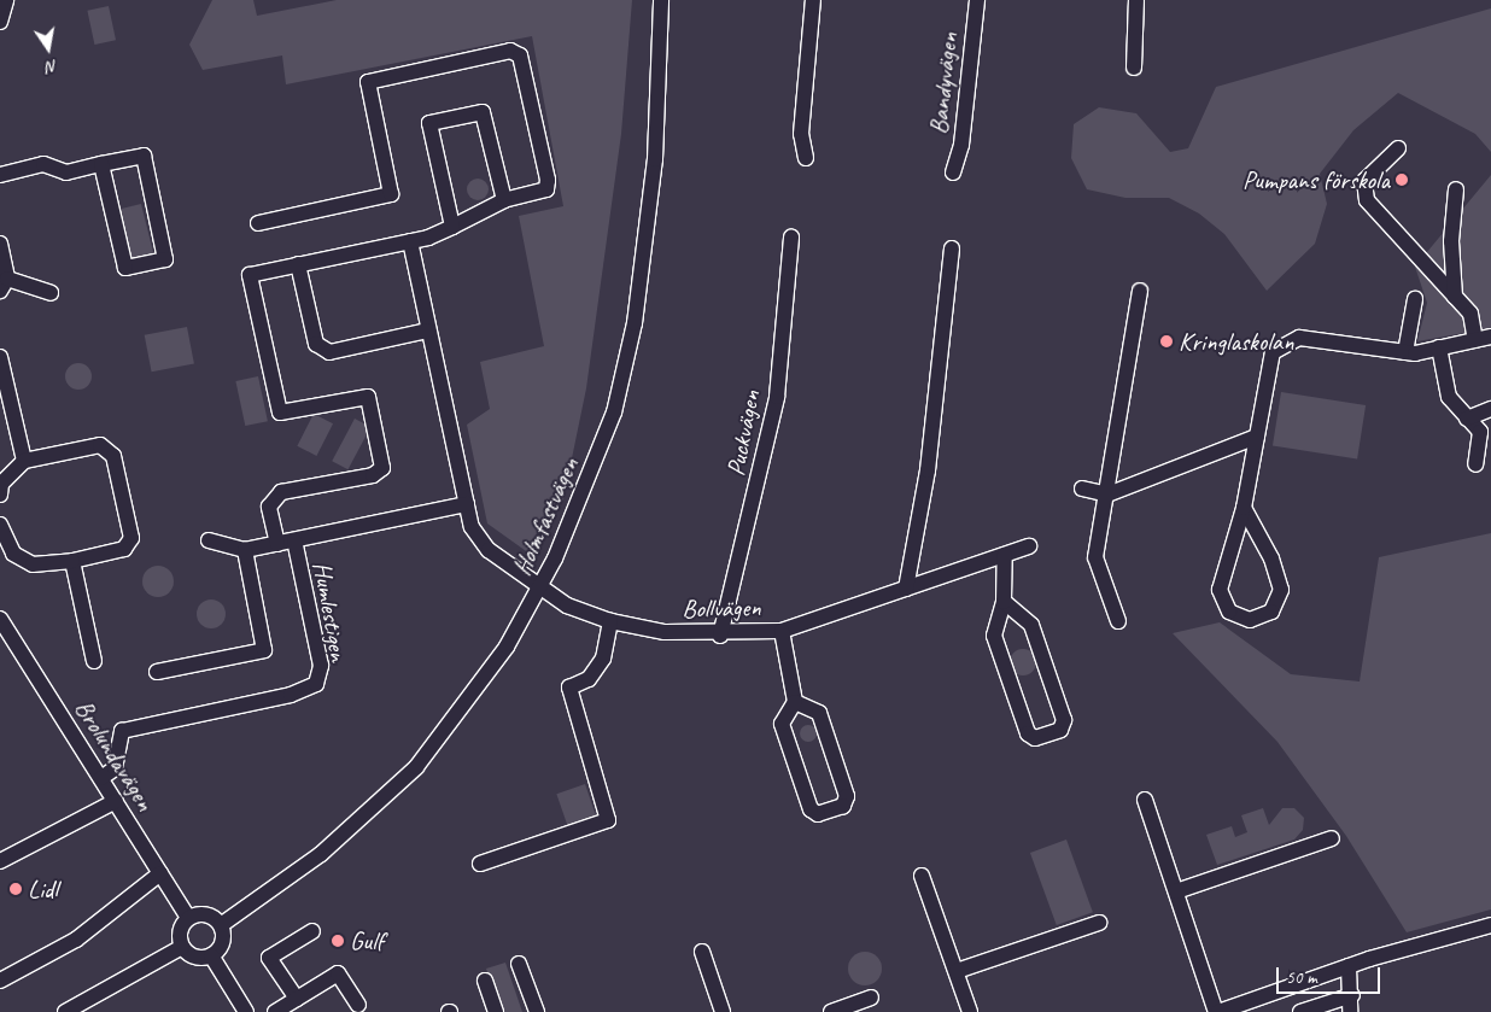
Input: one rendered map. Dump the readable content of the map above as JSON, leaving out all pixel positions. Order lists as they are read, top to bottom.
{
  "streets": {
    "street": [
      "Bandyvägen",
      "Puckvägen",
      "Holmfastvägen",
      "Bollvägen",
      "Humlestigen",
      "Brolundavägen"
    ]
  },
  "crossings": [
    ["Puckvägen", "Bollvägen"],
    ["Holmfastvägen", "Bollvägen"],
    ["Holmfastvägen", "Brolundavägen"],
    ["Humlestigen", "Brolundavägen"]
  ],
  "places": [
    "Pumpans förskola",
    "Kringlaskolan",
    "Lidl",
    "Gulf"
  ],
  "scale_bar": "50 m",
  "north": "bottom"
}
